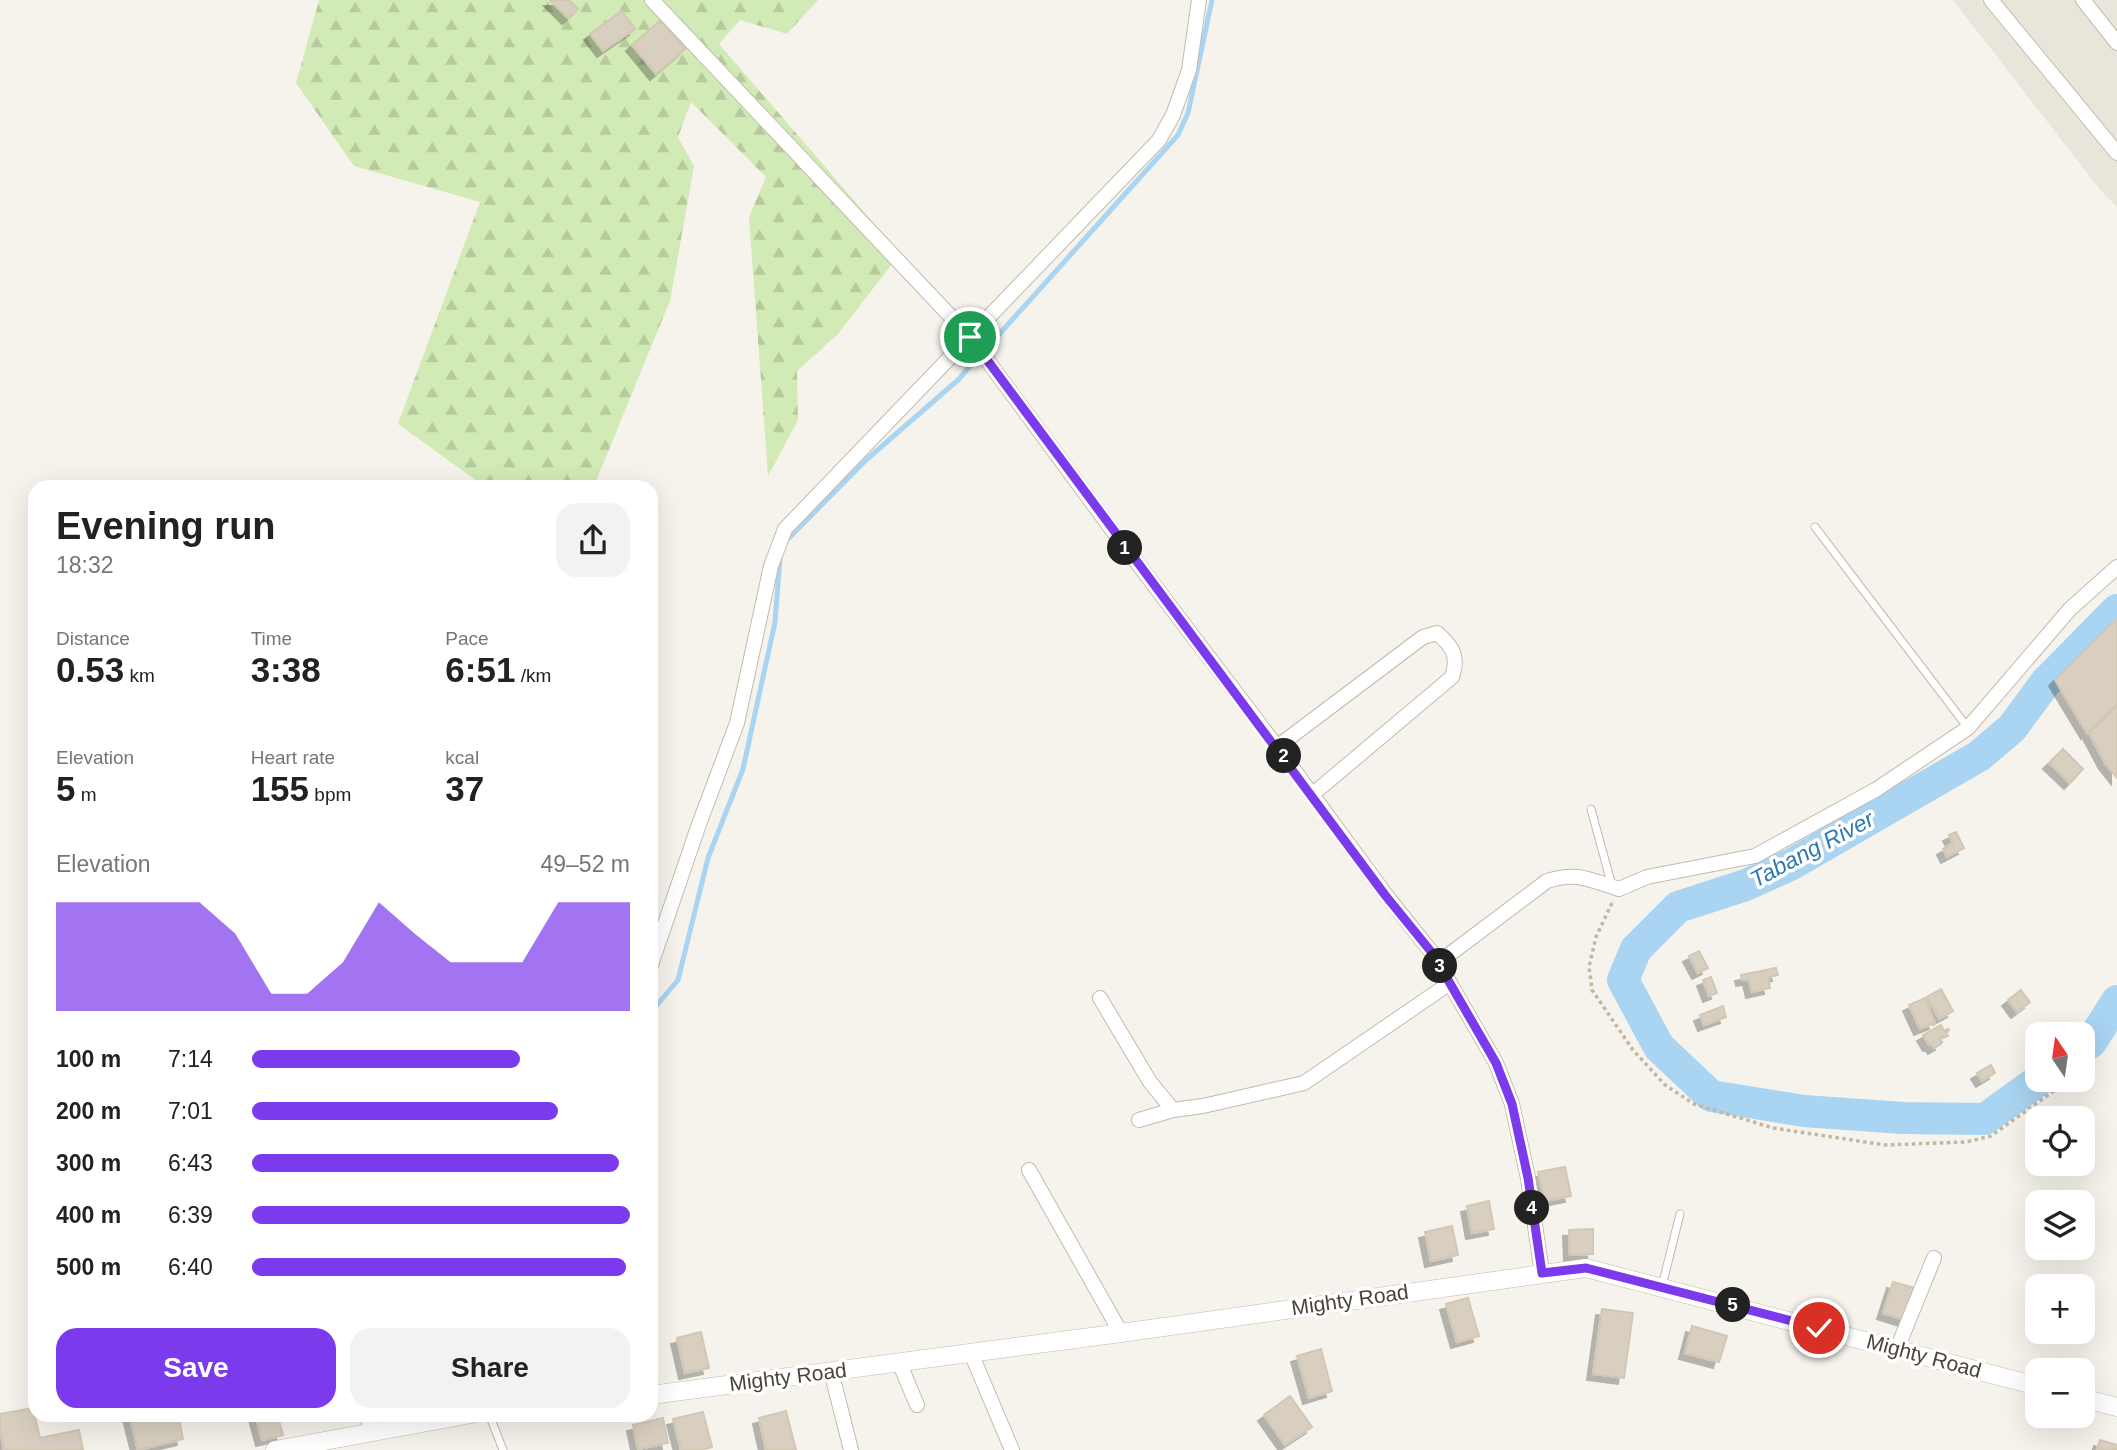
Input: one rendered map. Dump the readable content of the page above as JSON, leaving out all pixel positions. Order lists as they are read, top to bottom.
{
  "streets": {
    "street": ["Mighty Road"]
  },
  "water": ["Tabang River"],
  "north": "top",
  "page": {
    "heading": ["Evening run", "18:32"],
    "pins": [
      "1",
      "2",
      "3",
      "4",
      "5"
    ],
    "stats": [
      ["Distance", "0.53 km"],
      ["Time", "3:38"],
      ["Pace", "6:51 /km"],
      ["Elevation", "5 m"],
      ["Heart rate", "155 bpm"],
      ["kcal", "37"]
    ],
    "chart": ["Elevation", "49–52 m"],
    "map_buttons": ["+", "−"],
    "list": [
      {
        "name": "100 m",
        "note": "7:14"
      },
      {
        "name": "200 m",
        "note": "7:01"
      },
      {
        "name": "300 m",
        "note": "6:43"
      },
      {
        "name": "400 m",
        "note": "6:39"
      },
      {
        "name": "500 m",
        "note": "6:40"
      }
    ],
    "buttons": ["Save", "Share"]
  }
}
